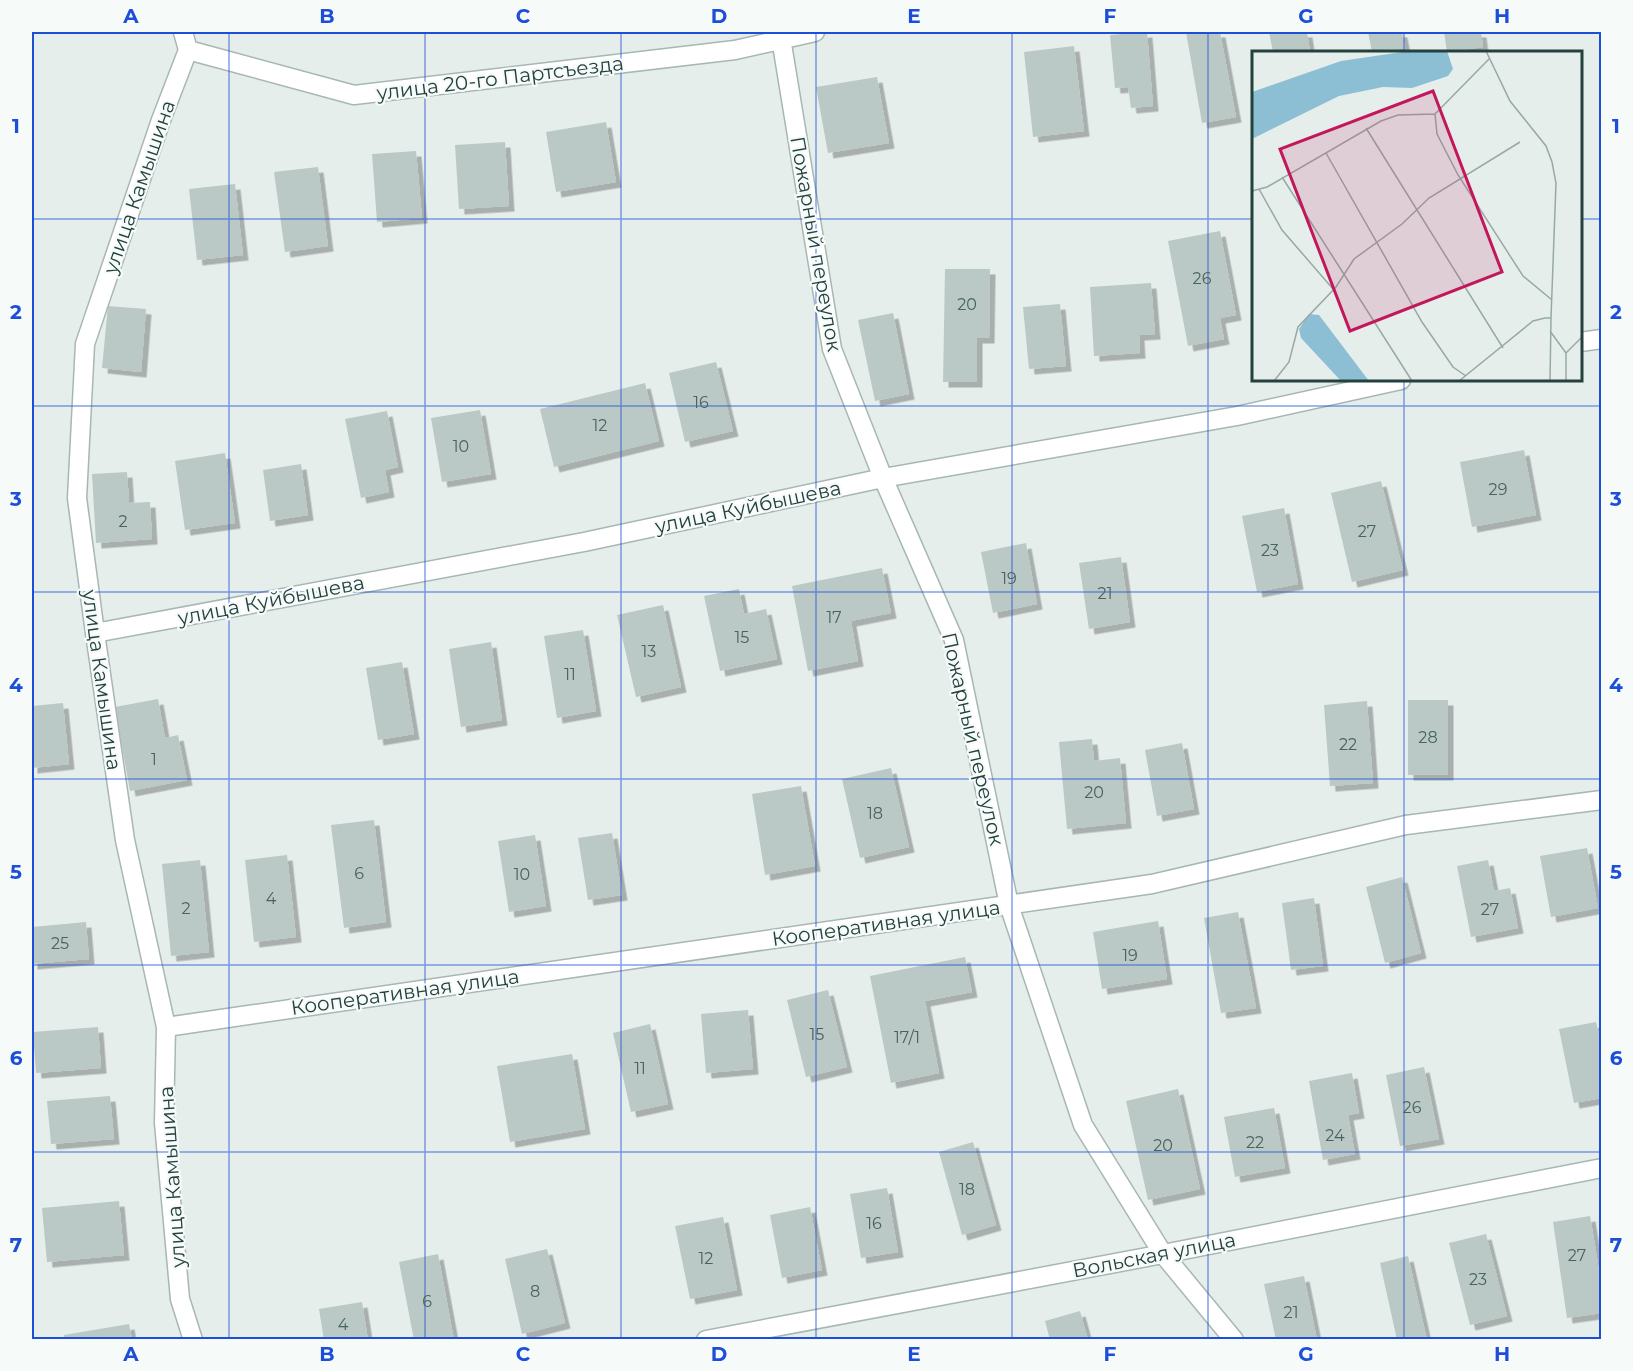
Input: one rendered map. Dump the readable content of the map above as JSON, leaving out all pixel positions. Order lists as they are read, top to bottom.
{
  "streets": {
    "street": [
      "улица 20-го Партсъезда",
      "улица Камышина",
      "Пожарный переулок",
      "улица Куйбышева",
      "Кооперативная улица",
      "Вольская улица"
    ]
  },
  "crossings": [
    ["улица 20-го Партсъезда", "улица Камышина"],
    ["улица 20-го Партсъезда", "Пожарный переулок"],
    ["улица Камышина", "улица Куйбышева"],
    ["улица Камышина", "Кооперативная улица"],
    ["Пожарный переулок", "улица Куйбышева"],
    ["Пожарный переулок", "Кооперативная улица"],
    ["Пожарный переулок", "Вольская улица"]
  ],
  "house_numbers": [
    "26",
    "20",
    "16",
    "12",
    "10",
    "29",
    "2",
    "27",
    "23",
    "19",
    "21",
    "17",
    "15",
    "13",
    "11",
    "28",
    "22",
    "1",
    "20",
    "18",
    "6",
    "10",
    "4",
    "2",
    "27",
    "25",
    "19",
    "15",
    "17/1",
    "11",
    "26",
    "24",
    "22",
    "20",
    "18",
    "16",
    "27",
    "12",
    "23",
    "8",
    "6",
    "21",
    "4"
  ],
  "grid": {
    "columns": [
      "A",
      "B",
      "C",
      "D",
      "E",
      "F",
      "G",
      "H"
    ],
    "rows": [
      "1",
      "2",
      "3",
      "4",
      "5",
      "6",
      "7"
    ]
  }
}
